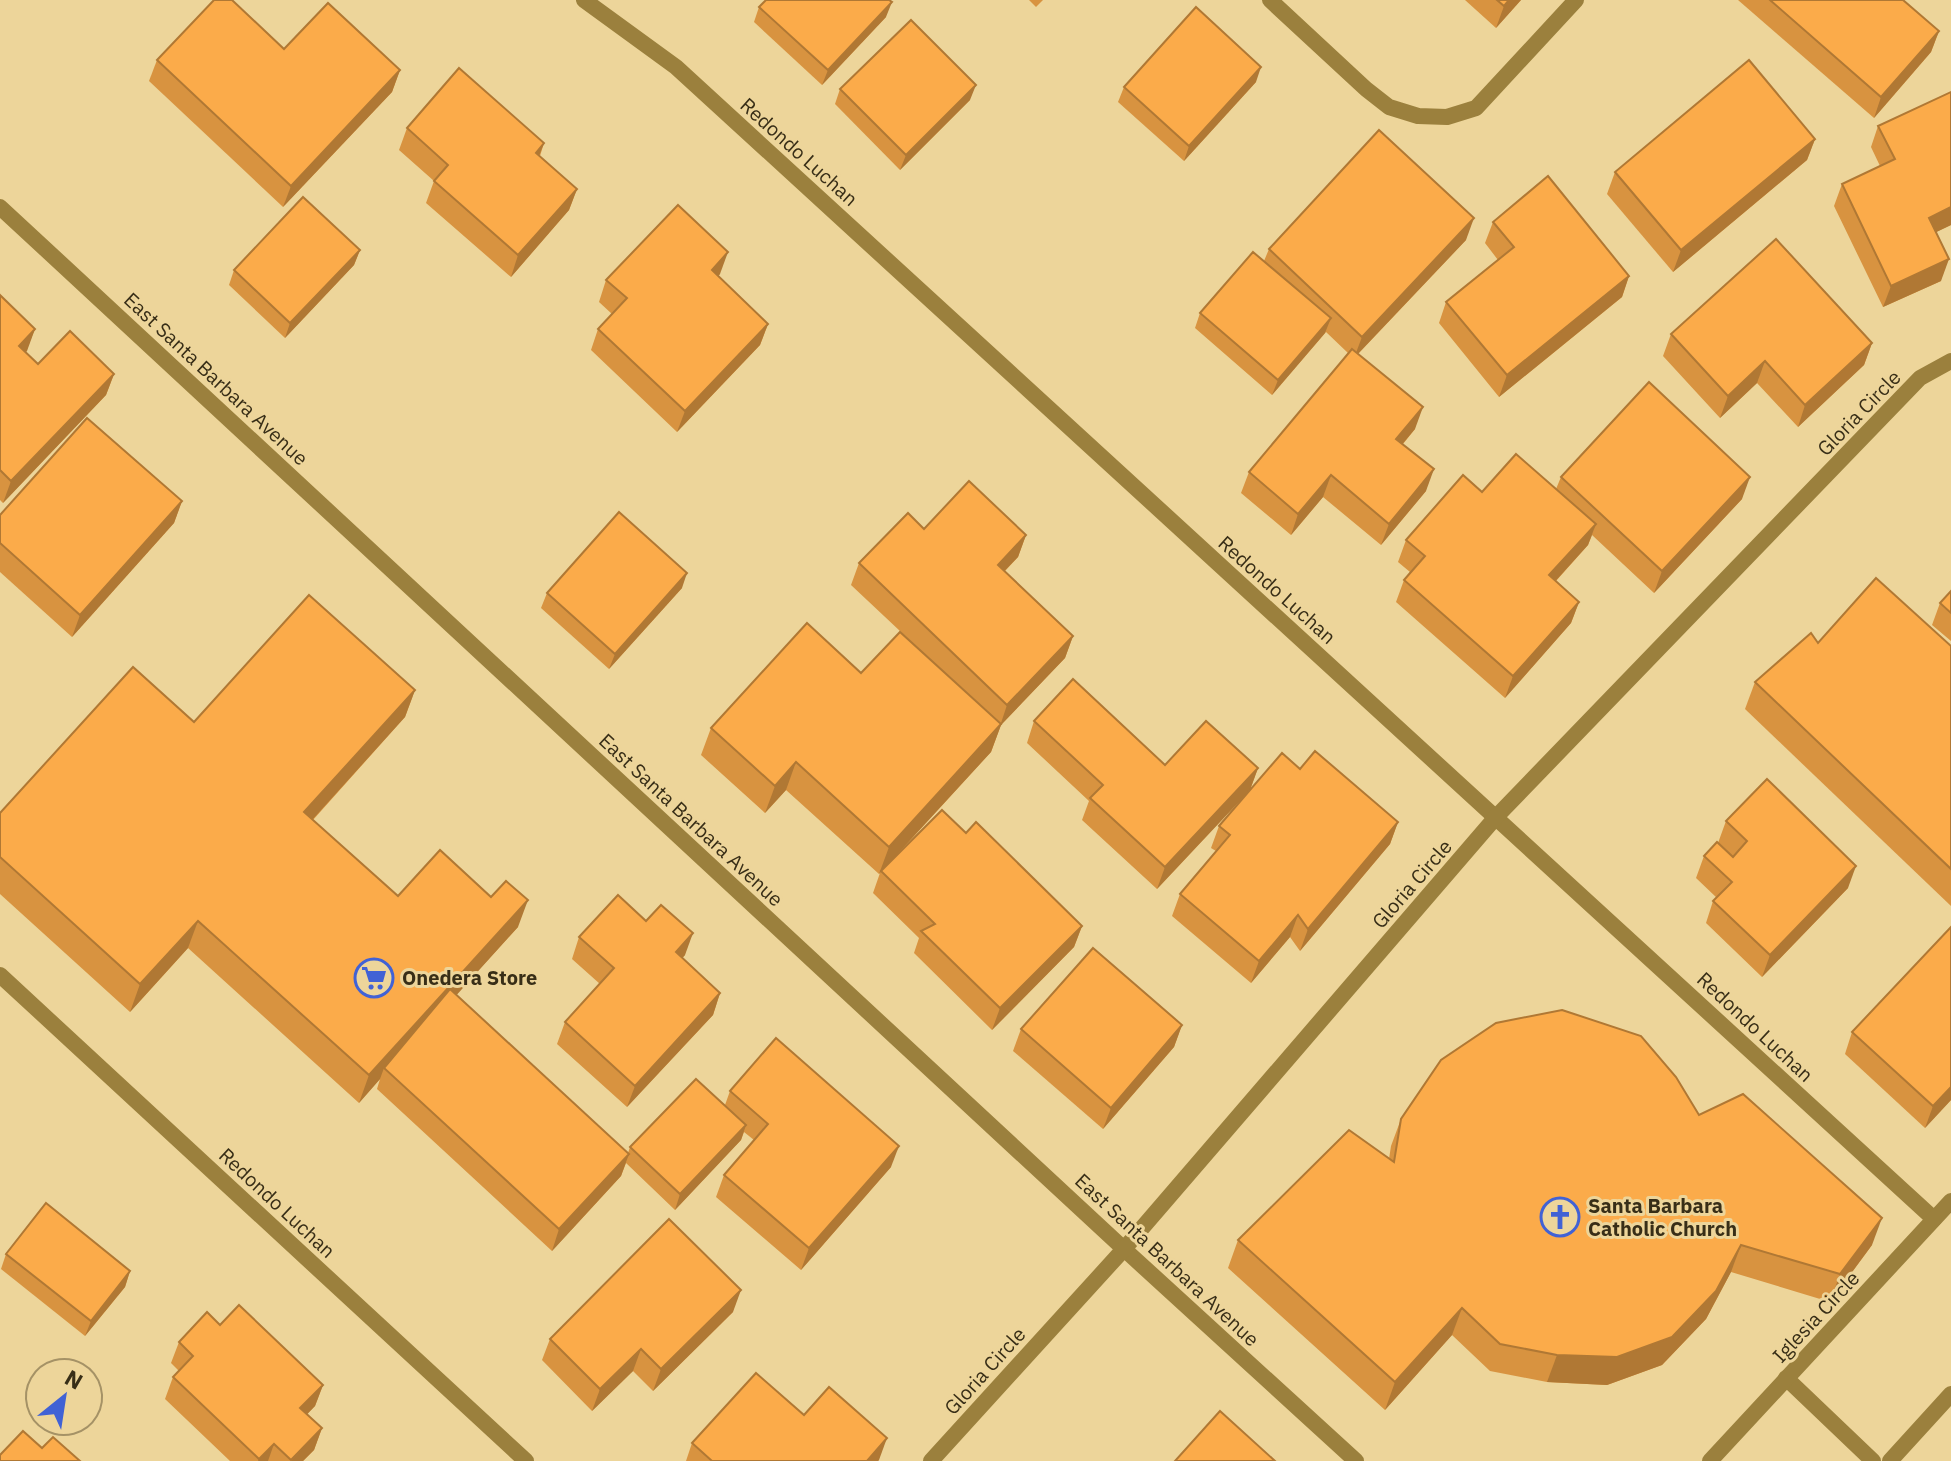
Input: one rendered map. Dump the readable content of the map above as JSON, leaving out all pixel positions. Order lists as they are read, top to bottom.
{
  "streets": {
    "street": [
      "Redondo Luchan",
      "East Santa Barbara Avenue",
      "Gloria Circle",
      "Iglesia Circle"
    ]
  },
  "crossings": [
    ["Redondo Luchan", "Gloria Circle"],
    ["Redondo Luchan", "Iglesia Circle"],
    ["East Santa Barbara Avenue", "Gloria Circle"]
  ],
  "places": {
    "supermarket": ["Onedera Store"],
    "church": ["Santa Barbara Catholic Church"]
  },
  "north": "top right"
}
